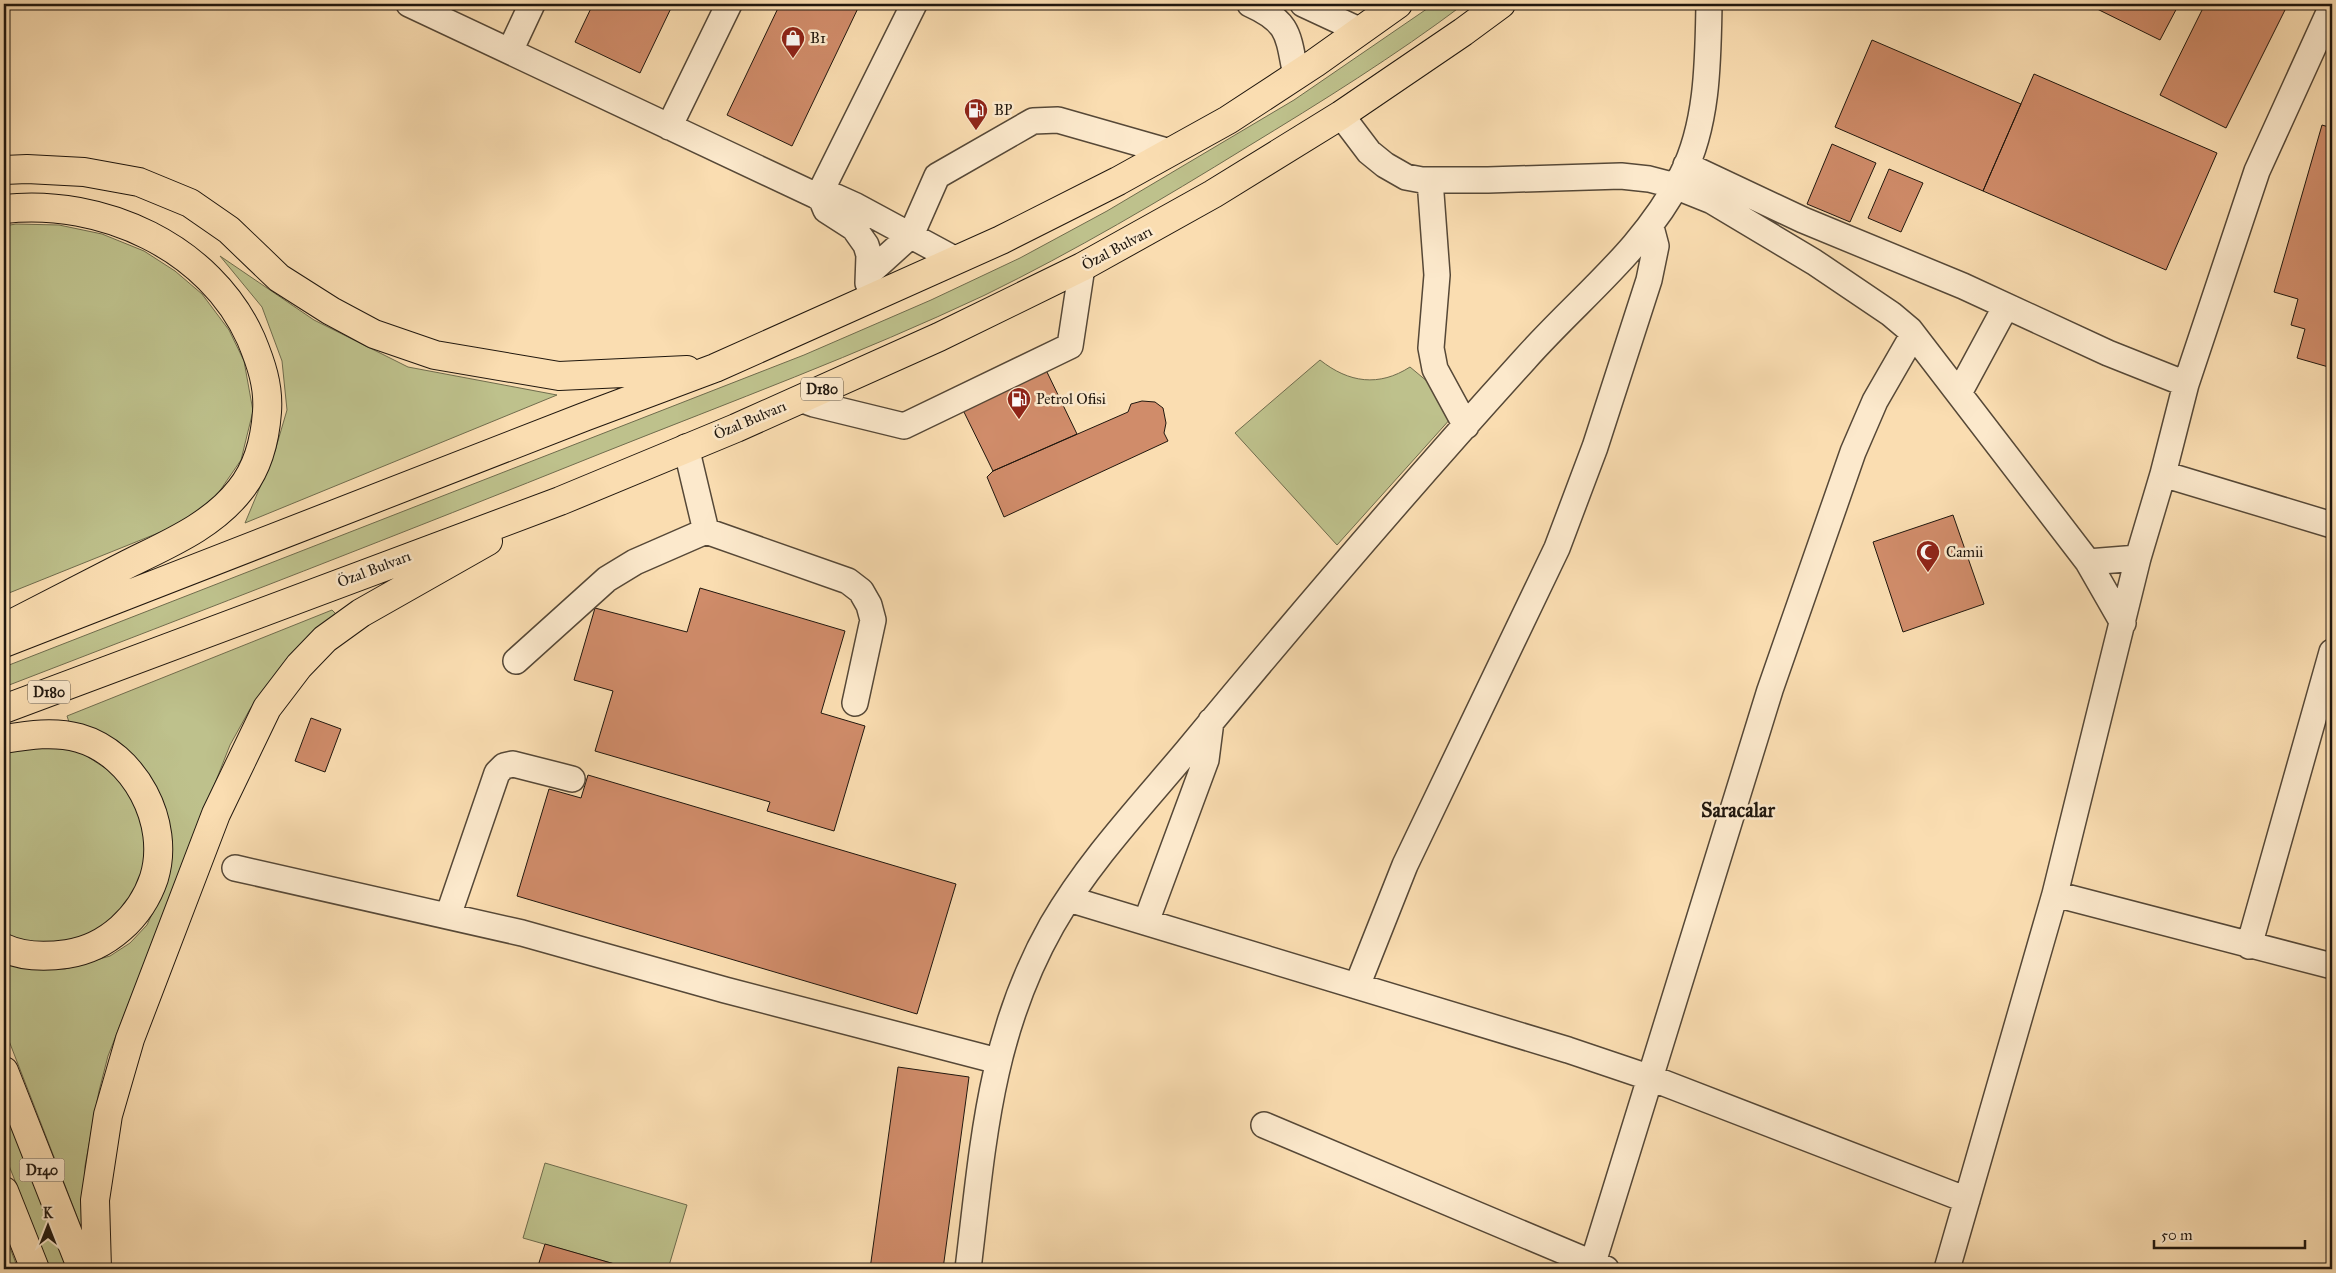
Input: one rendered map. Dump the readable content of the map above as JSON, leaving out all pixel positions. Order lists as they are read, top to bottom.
{
  "streets": {
    "highway": ["Özal Bulvarı", "D180", "D140"]
  },
  "districts": ["Saracalar"],
  "places": {
    "shop": ["B1"],
    "fuel station": ["BP", "Petrol Ofisi"],
    "mosque": ["Camii"]
  },
  "scale_bar": "50 m",
  "north": "top"
}
